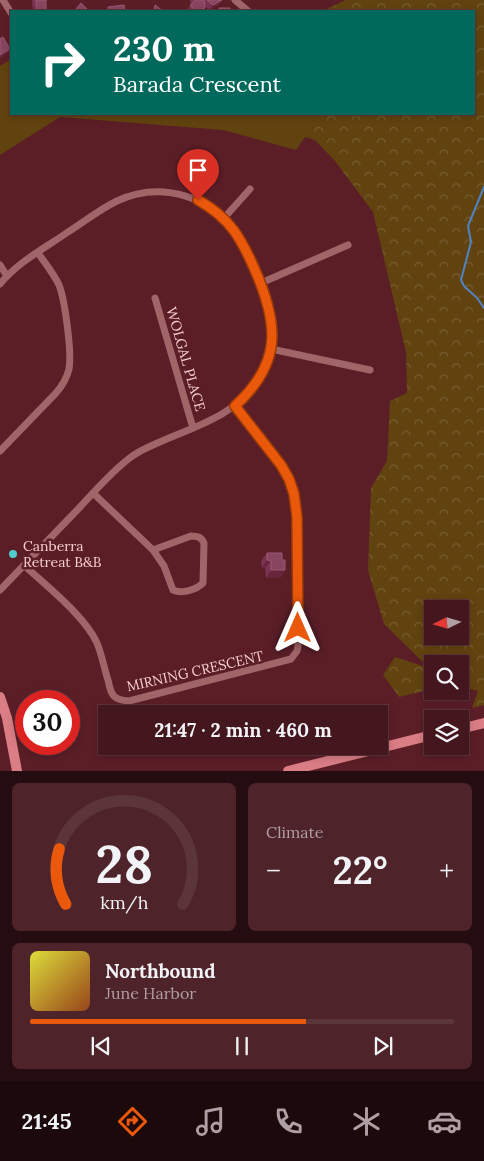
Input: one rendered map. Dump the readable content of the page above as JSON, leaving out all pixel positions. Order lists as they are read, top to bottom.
{
  "streets": {
    "street": ["WOLGAL PLACE", "MIRNING CRESCENT"]
  },
  "places": ["Canberra Retreat B&B"],
  "north": "left",
  "page": {
    "turn": ["230 m", "Barada Crescent"],
    "limit": "30",
    "trip": "21:47 · 2 min · 460 m",
    "tile": "Climate",
    "heat": ["−", "22°", "+"],
    "song": ["Northbound", "June Harbor"],
    "tabs": "21:45",
    "gauge": ["28", "km/h"]
  }
}
